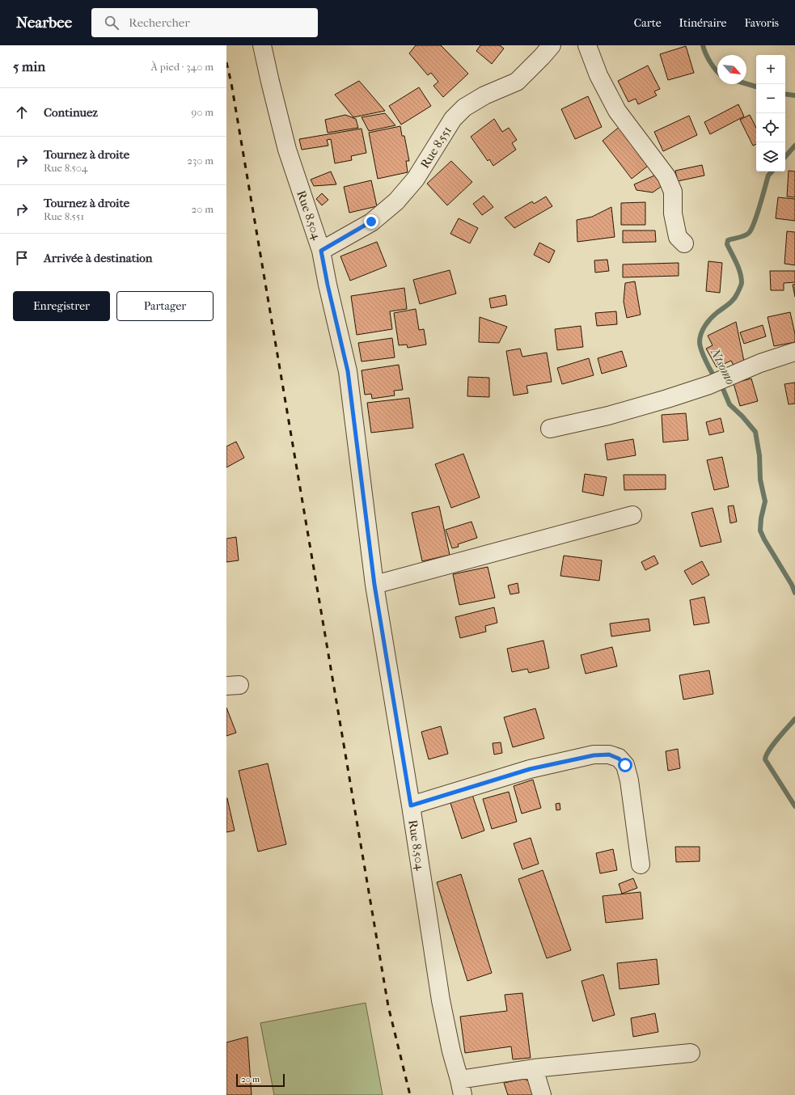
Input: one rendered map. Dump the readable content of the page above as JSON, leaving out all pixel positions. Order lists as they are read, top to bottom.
{
  "streets": {
    "street": ["Rue 8.551", "Rue 8.504"]
  },
  "crossings": [
    ["Rue 8.551", "Rue 8.504"]
  ],
  "water": ["Ntsomo"],
  "scale_bar": "20 m",
  "north": "bottom right",
  "page": {
    "header": "Nearbee",
    "search": "Rechercher",
    "nav": ["Carte", "Itinéraire", "Favoris"],
    "heading": ["5 min", "À pied · 340 m"],
    "map_buttons": ["+", "−"],
    "list": [
      ["Continuez", "90 m"],
      ["Tournez à droite", "Rue 8.504", "230 m"],
      ["Tournez à droite", "Rue 8.551", "20 m"],
      "Arrivée à destination"
    ],
    "buttons": ["Enregistrer", "Partager"],
    "scale": "20 m"
  }
}
